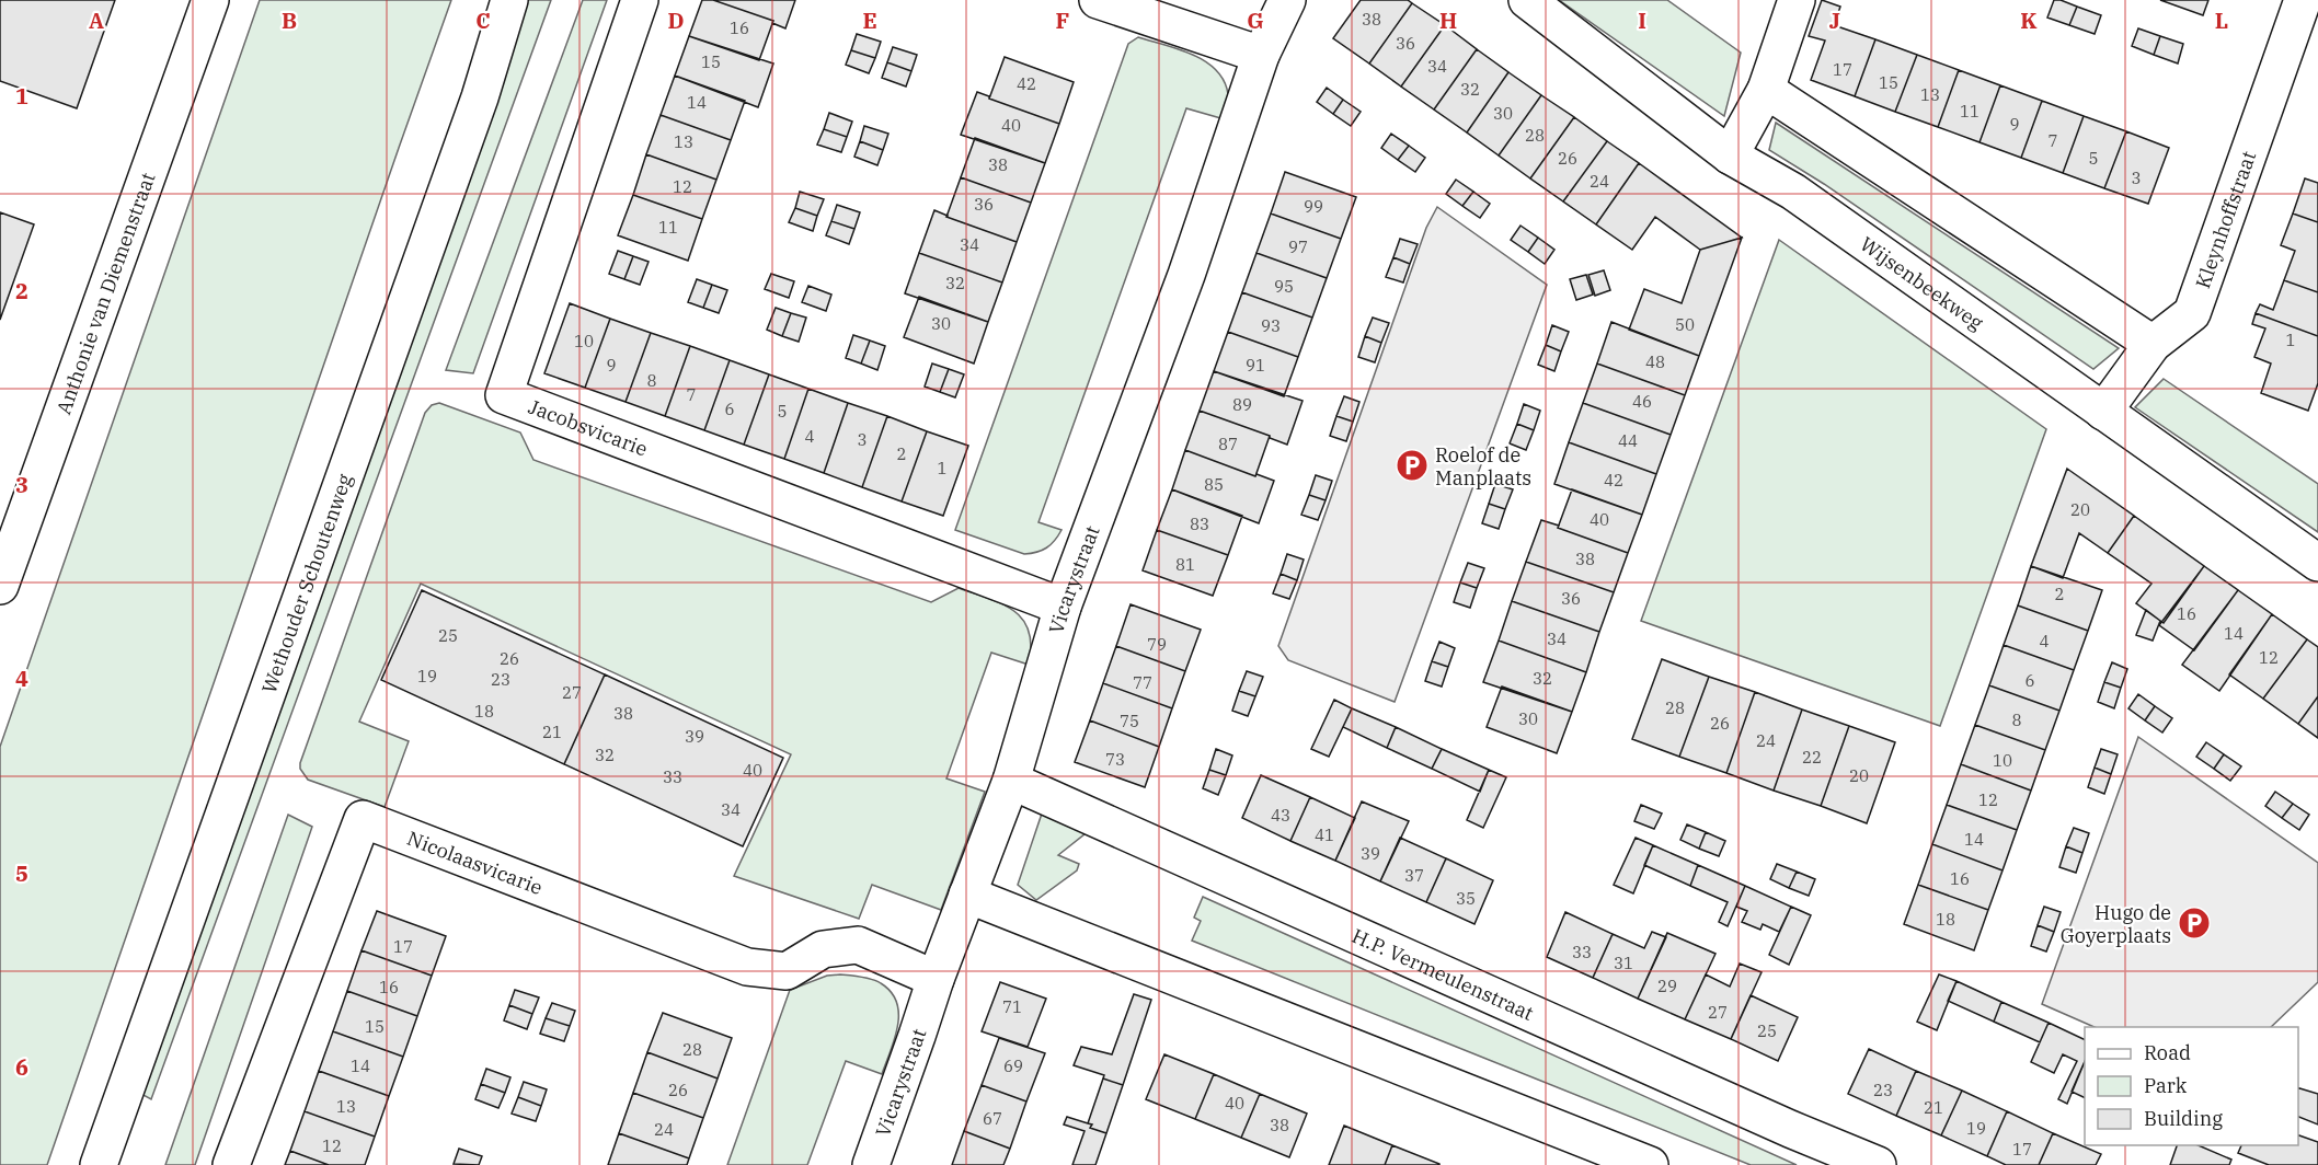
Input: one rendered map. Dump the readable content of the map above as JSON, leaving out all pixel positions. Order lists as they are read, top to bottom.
{
  "streets": {
    "street": [
      "Kleynhoffstraat",
      "Wijsenbeekweg",
      "Anthonie van Diemenstraat",
      "Jacobsvicarie",
      "Vicarystraat",
      "Wethouder Schoutenweg",
      "Nicolaasvicarie",
      "H.P. Vermeulenstraat"
    ]
  },
  "crossings": [
    ["Kleynhoffstraat", "Wijsenbeekweg"],
    ["Jacobsvicarie", "Vicarystraat"],
    ["Vicarystraat", "Nicolaasvicarie"],
    ["Vicarystraat", "H.P. Vermeulenstraat"]
  ],
  "places": {
    "parking": ["Roelof de Manplaats", "Hugo de Goyerplaats"]
  },
  "house_numbers": [
    "38",
    "16",
    "36",
    "15",
    "34",
    "17",
    "15",
    "42",
    "32",
    "13",
    "14",
    "11",
    "30",
    "9",
    "40",
    "28",
    "7",
    "13",
    "26",
    "5",
    "38",
    "3",
    "24",
    "12",
    "36",
    "99",
    "11",
    "34",
    "97",
    "32",
    "95",
    "30",
    "50",
    "93",
    "1",
    "10",
    "48",
    "9",
    "91",
    "8",
    "7",
    "46",
    "89",
    "6",
    "5",
    "4",
    "3",
    "44",
    "87",
    "2",
    "1",
    "42",
    "85",
    "20",
    "40",
    "83",
    "38",
    "81",
    "2",
    "36",
    "16",
    "14",
    "25",
    "34",
    "4",
    "79",
    "12",
    "26",
    "19",
    "32",
    "23",
    "6",
    "77",
    "27",
    "28",
    "18",
    "38",
    "30",
    "8",
    "75",
    "26",
    "21",
    "39",
    "24",
    "32",
    "22",
    "73",
    "10",
    "40",
    "20",
    "33",
    "12",
    "34",
    "43",
    "41",
    "14",
    "39",
    "37",
    "16",
    "35",
    "18",
    "17",
    "33",
    "31",
    "29",
    "16",
    "71",
    "27",
    "15",
    "25",
    "28",
    "14",
    "69",
    "26",
    "23",
    "40",
    "13",
    "21",
    "67",
    "38",
    "19",
    "24",
    "12",
    "17"
  ],
  "legend": ["Road", "Park", "Building"],
  "grid": {
    "columns": [
      "A",
      "B",
      "C",
      "D",
      "E",
      "F",
      "G",
      "H",
      "I",
      "J",
      "K",
      "L"
    ],
    "rows": [
      "1",
      "2",
      "3",
      "4",
      "5",
      "6"
    ]
  }
}
